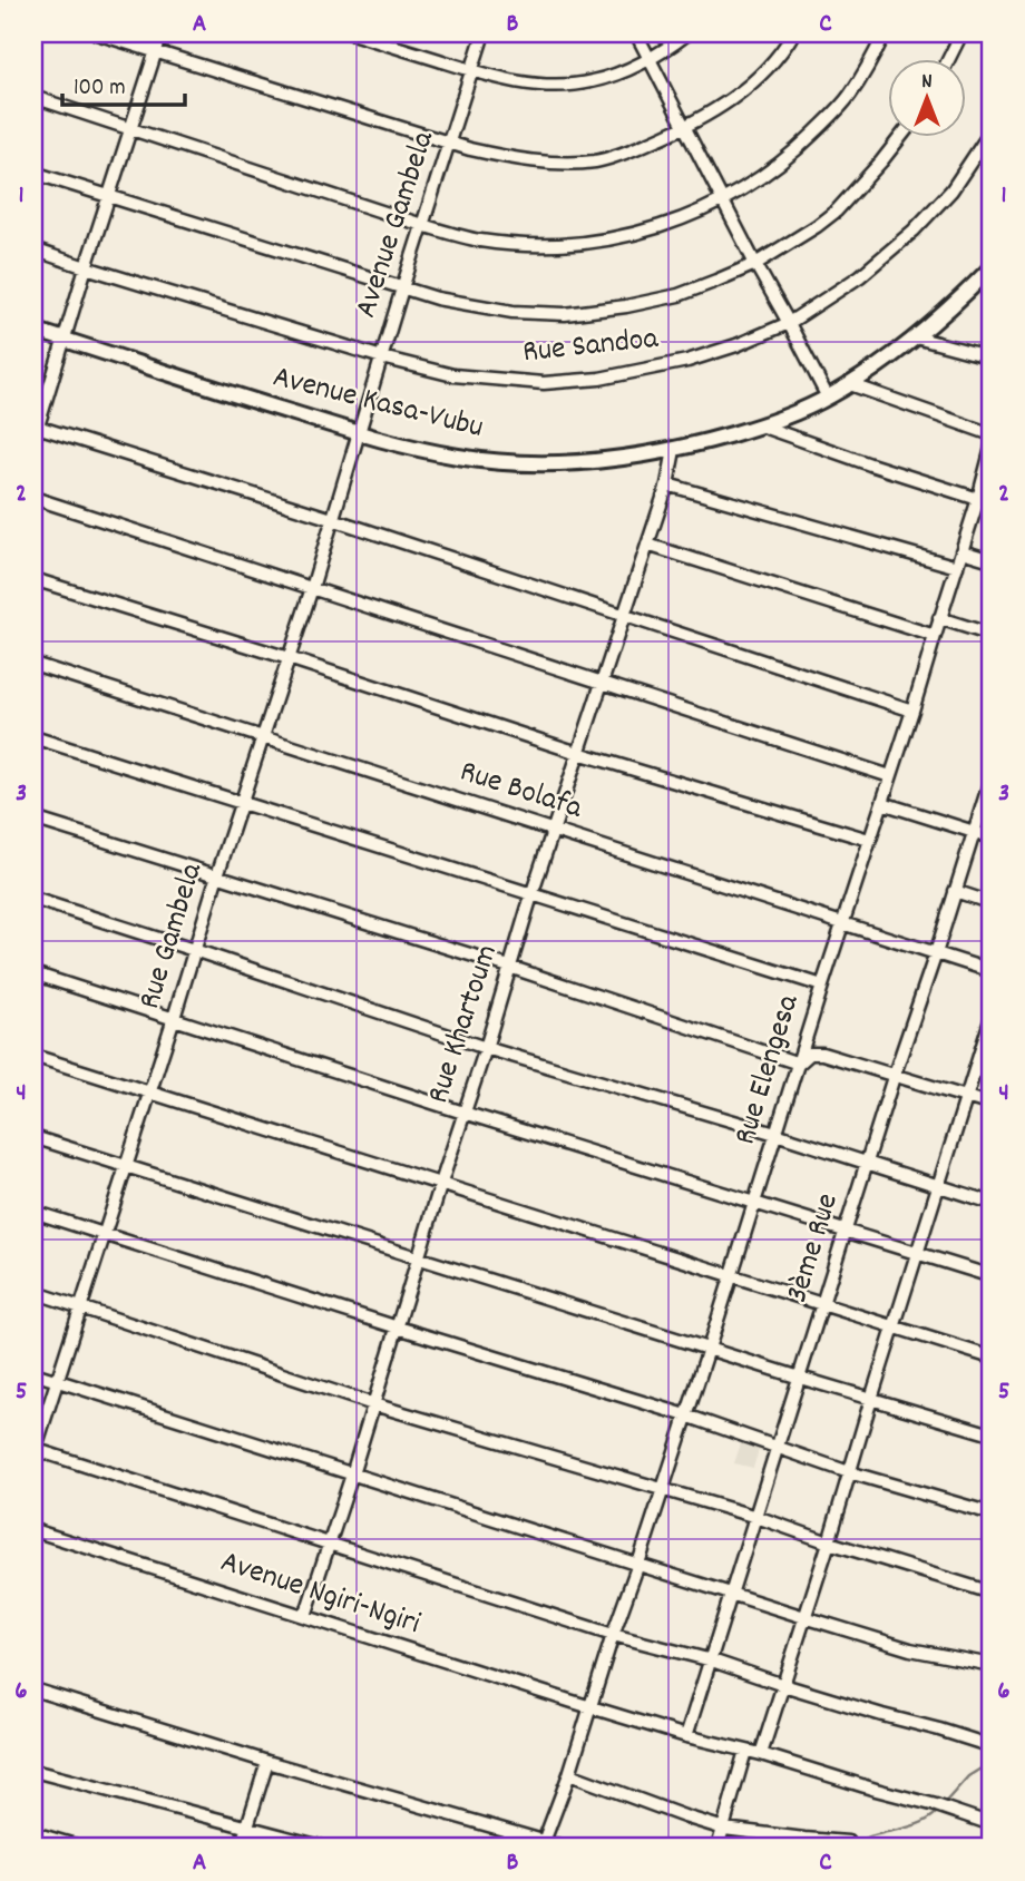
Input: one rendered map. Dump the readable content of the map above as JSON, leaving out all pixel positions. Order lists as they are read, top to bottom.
{
  "streets": {
    "main road": ["Avenue Kasa-Vubu"],
    "street": [
      "Avenue Gambela",
      "Rue Sandoa",
      "Rue Bolafa",
      "Rue Gambela",
      "Rue Khartoum",
      "Rue Elengesa",
      "3ème Rue",
      "Avenue Ngiri-Ngiri"
    ]
  },
  "crossings": [
    ["Avenue Gambela", "Rue Sandoa"],
    ["Avenue Gambela", "Avenue Kasa-Vubu"],
    ["Avenue Gambela", "Rue Gambela"],
    ["Avenue Kasa-Vubu", "Rue Gambela"],
    ["Avenue Kasa-Vubu", "Rue Khartoum"],
    ["Rue Bolafa", "Rue Gambela"],
    ["Rue Bolafa", "Rue Khartoum"],
    ["Rue Bolafa", "Rue Elengesa"],
    ["Rue Bolafa", "3ème Rue"],
    ["Rue Khartoum", "Avenue Ngiri-Ngiri"],
    ["Rue Elengesa", "Avenue Ngiri-Ngiri"],
    ["3ème Rue", "Avenue Ngiri-Ngiri"]
  ],
  "scale_bar": "100 m",
  "north": "top",
  "grid": {
    "columns": ["A", "B", "C"],
    "rows": [
      "1",
      "2",
      "3",
      "4",
      "5",
      "6"
    ]
  }
}
